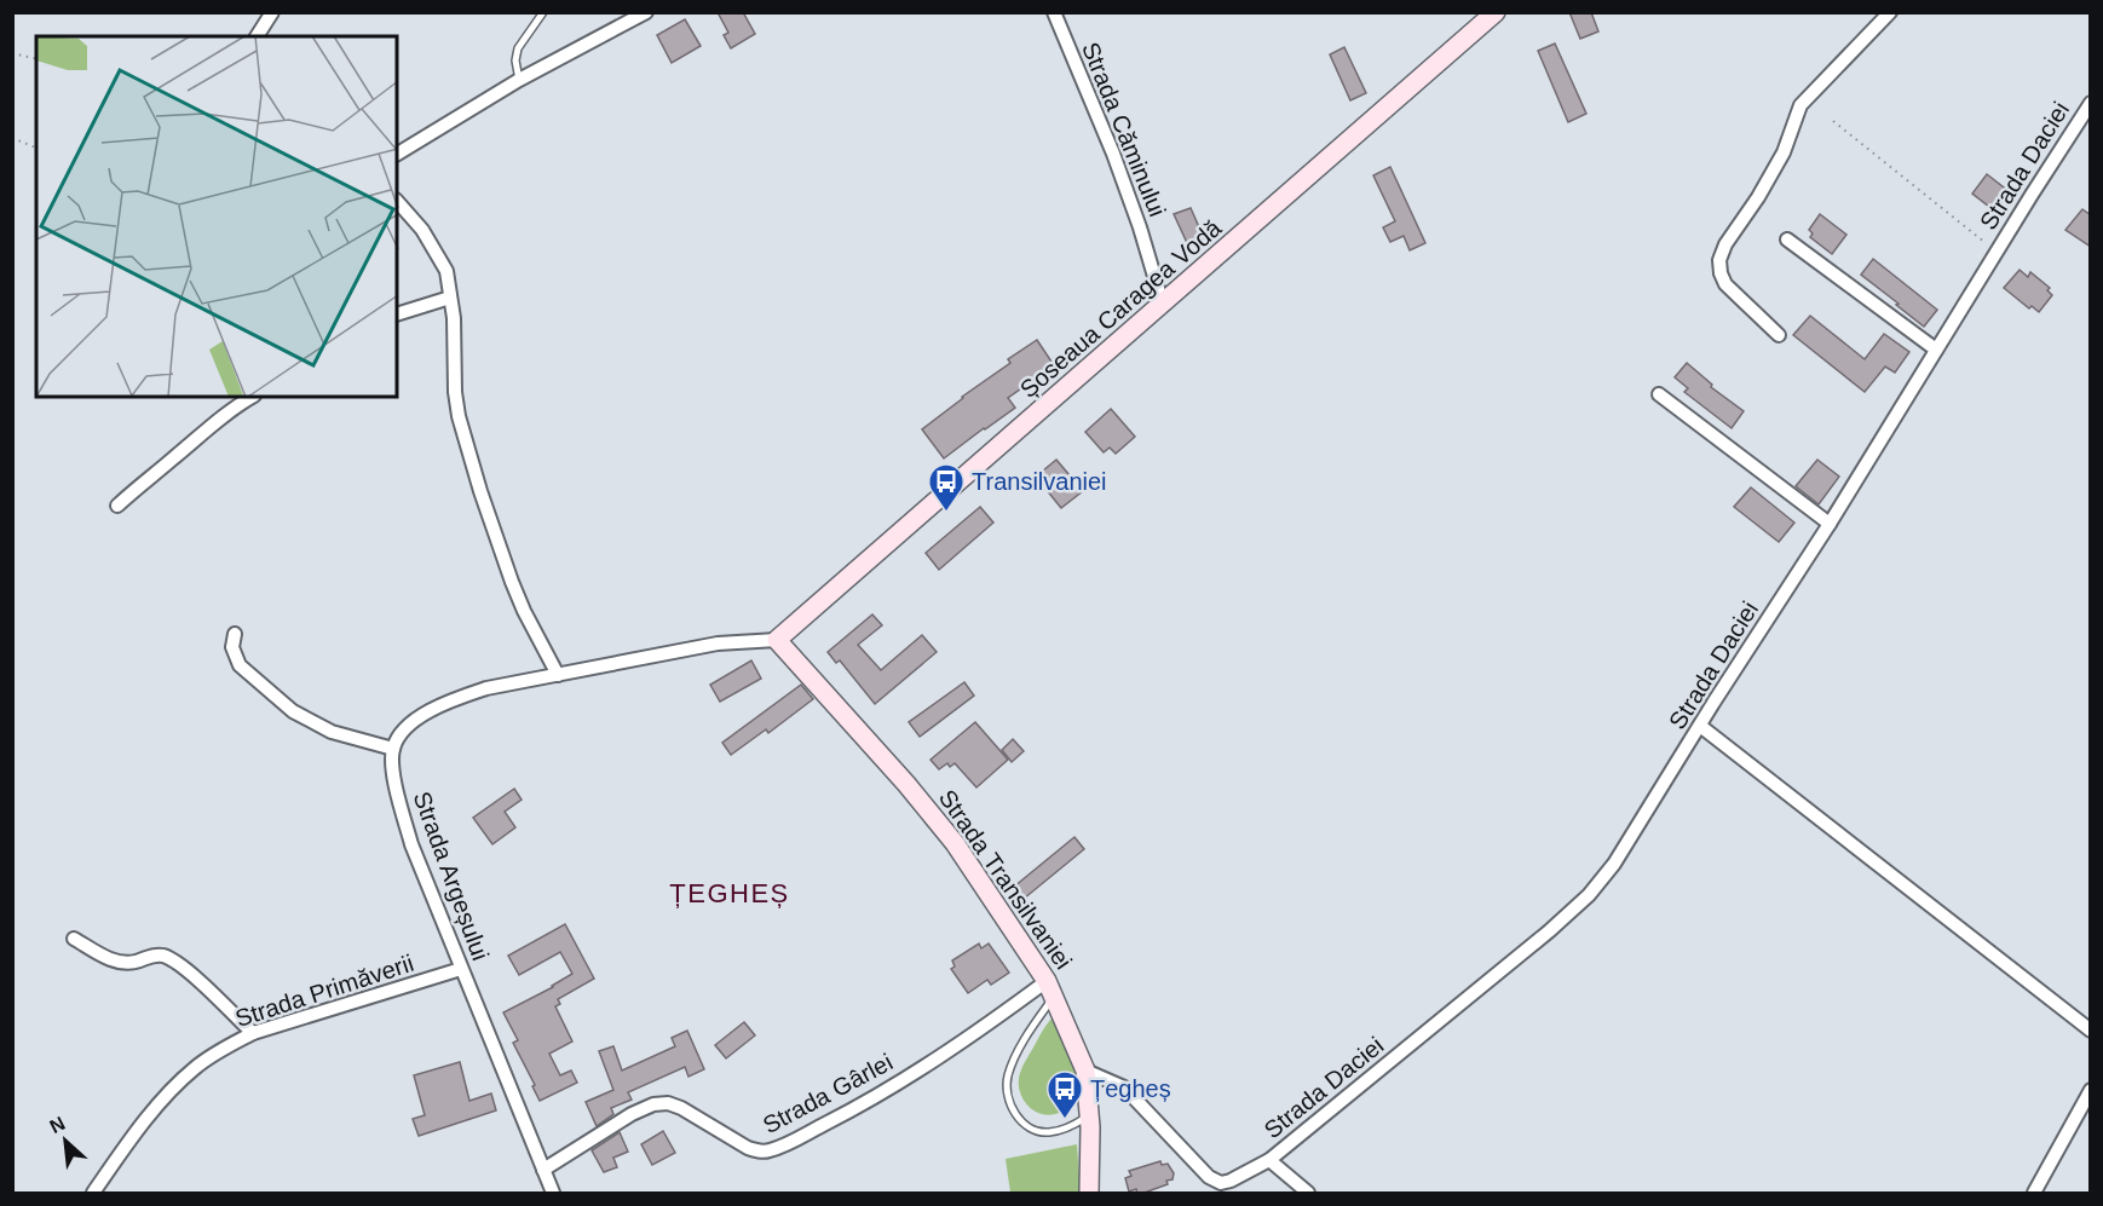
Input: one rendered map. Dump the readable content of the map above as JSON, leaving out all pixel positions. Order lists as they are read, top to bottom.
{
  "streets": {
    "street": [
      "Strada Căminului",
      "Strada Daciei",
      "Șoseaua Caragea Vodă",
      "Strada Argeșului",
      "Strada Transilvaniei",
      "Strada Primăverii",
      "Strada Gârlei"
    ]
  },
  "crossings": [
    ["Strada Căminului", "Șoseaua Caragea Vodă"],
    ["Strada Daciei", "Strada Transilvaniei"],
    ["Șoseaua Caragea Vodă", "Strada Transilvaniei"],
    ["Strada Argeșului", "Strada Primăverii"],
    ["Strada Argeșului", "Strada Gârlei"],
    ["Strada Transilvaniei", "Strada Gârlei"]
  ],
  "districts": ["ȚEGHEȘ"],
  "places": {
    "bus stop": ["Transilvaniei", "Țegheș"]
  },
  "north": "top left"
}
